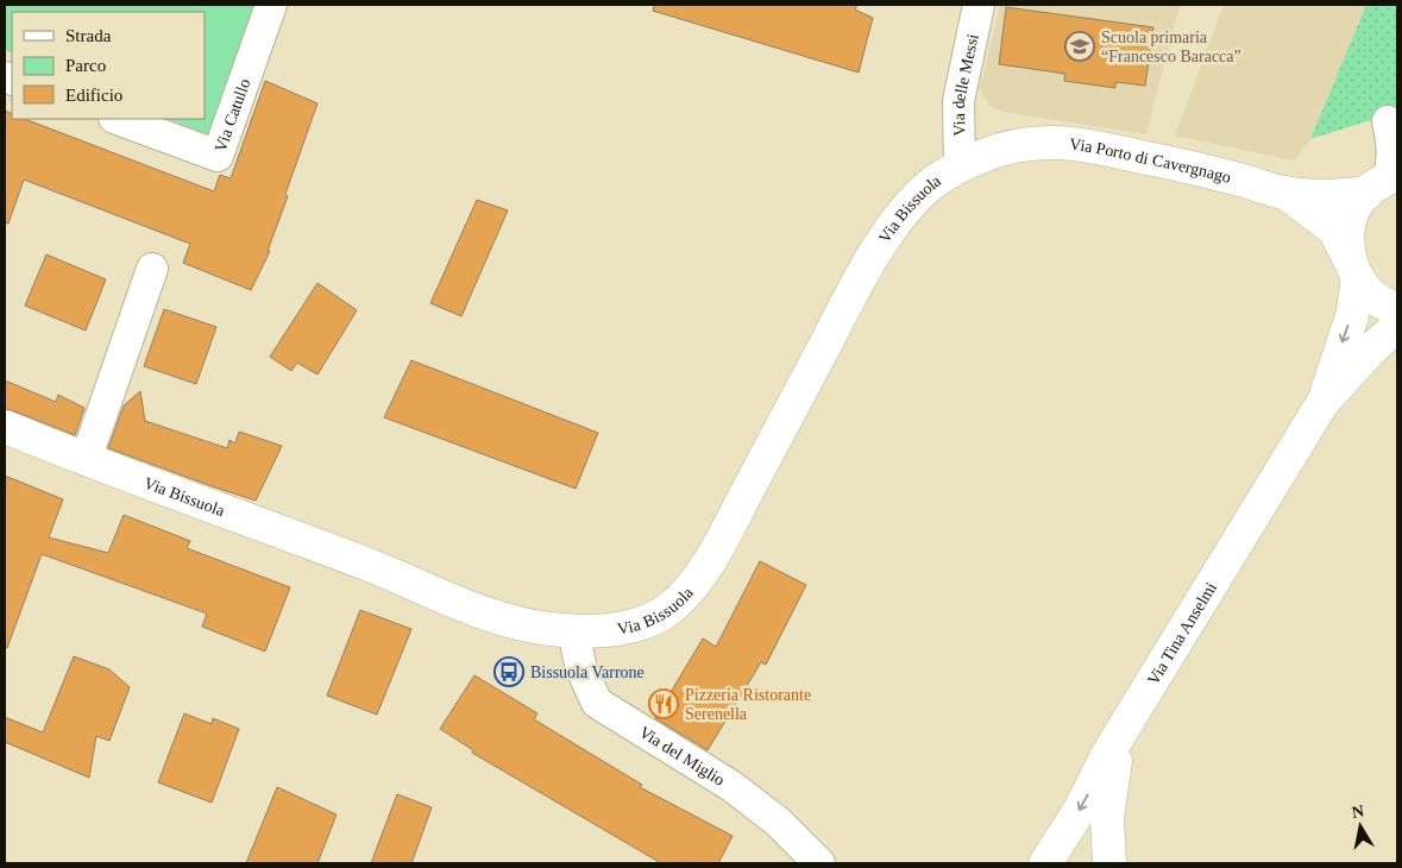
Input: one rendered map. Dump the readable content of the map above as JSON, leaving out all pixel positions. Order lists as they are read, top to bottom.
{
  "streets": {
    "street": [
      "Via delle Messi",
      "Via Catullo",
      "Via Porto di Cavergnago",
      "Via Bissuola",
      "Via Tina Anselmi",
      "Via del Miglio"
    ]
  },
  "crossings": [
    ["Via delle Messi", "Via Bissuola"],
    ["Via Porto di Cavergnago", "Via Bissuola"],
    ["Via Porto di Cavergnago", "Via Tina Anselmi"],
    ["Via Bissuola", "Via del Miglio"]
  ],
  "places": {
    "school or university": ["Scuola primaria “Francesco Baracca”"],
    "bus stop": ["Bissuola Varrone"],
    "restaurant": ["Pizzeria Ristorante Serenella"]
  },
  "legend": ["Strada", "Parco", "Edificio"],
  "north": "top"
}
